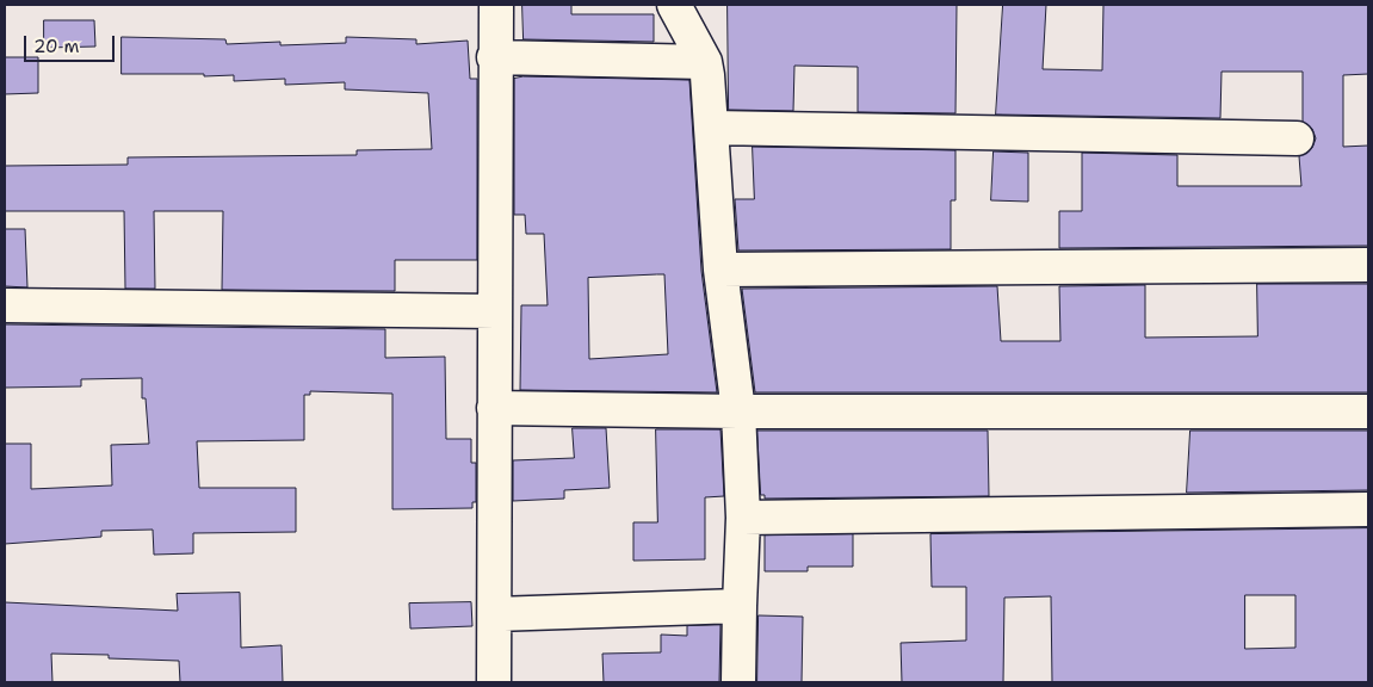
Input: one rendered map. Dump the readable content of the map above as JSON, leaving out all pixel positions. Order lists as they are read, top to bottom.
{
  "scale_bar": "20 m"
}
